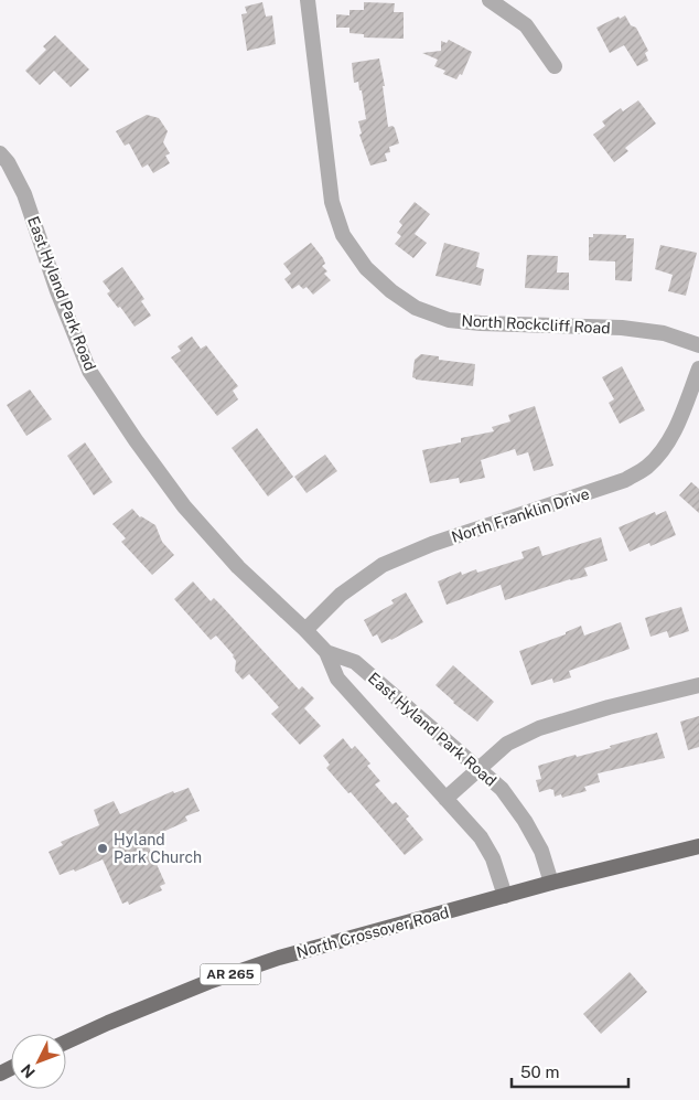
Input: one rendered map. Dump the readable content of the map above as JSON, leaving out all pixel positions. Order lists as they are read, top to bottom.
{
  "streets": {
    "main road": ["North Crossover Road", "AR 265"],
    "street": ["East Hyland Park Road", "North Rockcliff Road", "North Franklin Drive"]
  },
  "crossings": [
    ["East Hyland Park Road", "North Franklin Drive"],
    ["East Hyland Park Road", "North Crossover Road"]
  ],
  "places": ["Hyland Park Church"],
  "scale_bar": "50 m",
  "north": "bottom left"
}
